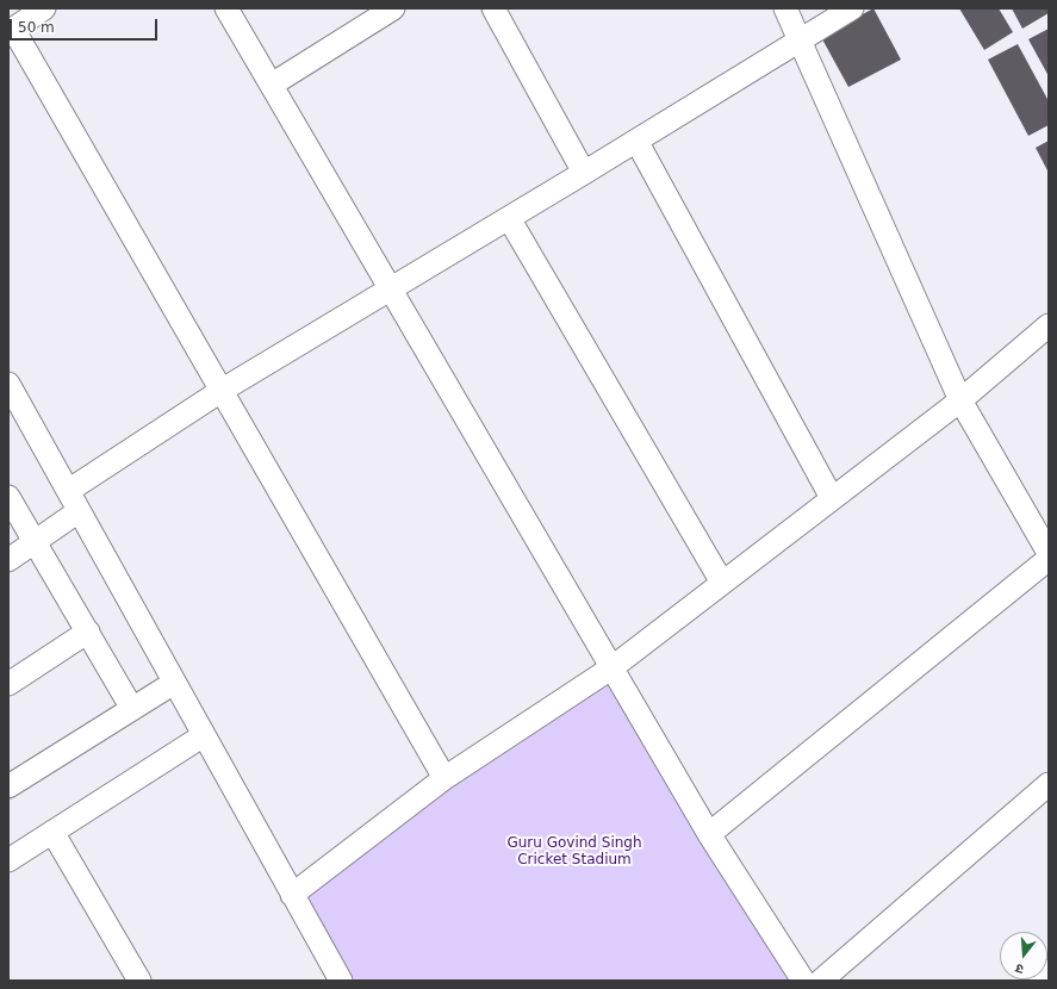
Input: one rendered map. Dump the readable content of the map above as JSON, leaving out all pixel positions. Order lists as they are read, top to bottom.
{
  "parks": ["Guru Govind Singh Cricket Stadium"],
  "scale_bar": "50 m",
  "north": "bottom"
}
